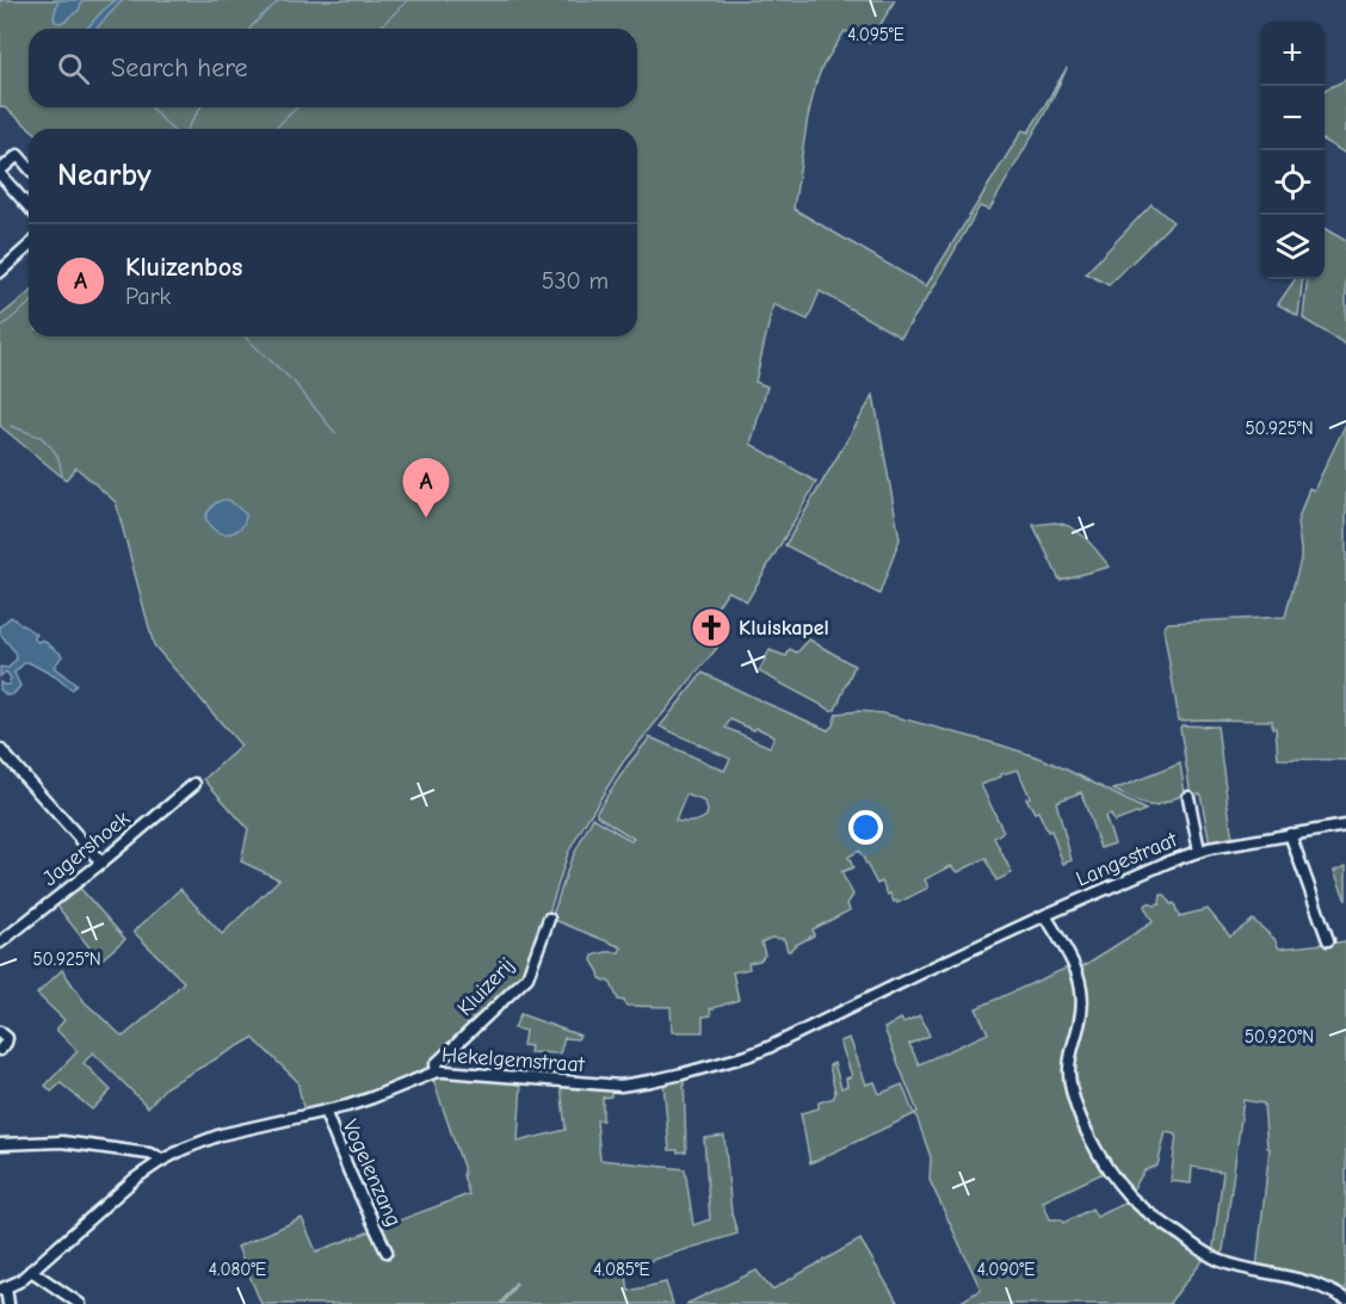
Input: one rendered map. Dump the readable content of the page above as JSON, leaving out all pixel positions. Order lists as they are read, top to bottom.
{
  "streets": {
    "street": [
      "Jagershoek",
      "Langestraat",
      "Kluizerij",
      "Hekelgemstraat",
      "Vogelenzang"
    ]
  },
  "crossings": [
    ["Langestraat", "Hekelgemstraat"],
    ["Kluizerij", "Hekelgemstraat"],
    ["Hekelgemstraat", "Vogelenzang"]
  ],
  "places": {
    "church": ["Kluiskapel"]
  },
  "page": {
    "map_buttons": ["+", "−"],
    "search": "Search here",
    "heading": "Nearby",
    "list": [
      {
        "mark": "A",
        "name": "Kluizenbos",
        "note": "Park",
        "value": "530 m"
      }
    ],
    "pins": "A"
  },
  "coordinates": [
    "4.095°E",
    "50.925°N",
    "50.920°N",
    "4.080°E",
    "4.085°E",
    "4.090°E"
  ]
}
